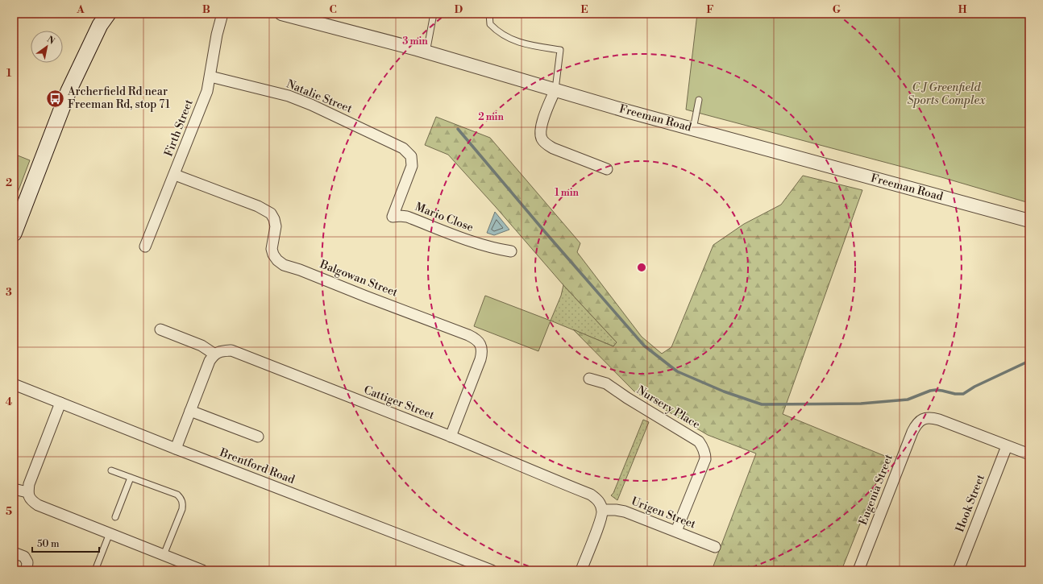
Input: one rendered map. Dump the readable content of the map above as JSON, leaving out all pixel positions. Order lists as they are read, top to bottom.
{
  "streets": {
    "street": [
      "Natalie Street",
      "Freeman Road",
      "Firth Street",
      "Mario Close",
      "Balgowan Street",
      "Cattiger Street",
      "Nursery Place",
      "Brentford Road",
      "Eugenia Street",
      "Hook Street",
      "Urigen Street"
    ]
  },
  "crossings": [
    ["Natalie Street", "Firth Street"],
    ["Natalie Street", "Mario Close"],
    ["Firth Street", "Balgowan Street"],
    ["Balgowan Street", "Cattiger Street"],
    ["Cattiger Street", "Urigen Street"],
    ["Nursery Place", "Urigen Street"],
    ["Eugenia Street", "Hook Street"]
  ],
  "parks": ["C J Greenfield Sports Complex"],
  "places": {
    "bus stop": ["Archerfield Rd near Freeman Rd, stop 71"]
  },
  "scale_bar": "50 m",
  "north": "top right",
  "grid": {
    "columns": [
      "A",
      "B",
      "C",
      "D",
      "E",
      "F",
      "G",
      "H"
    ],
    "rows": [
      "1",
      "2",
      "3",
      "4",
      "5"
    ]
  },
  "rings": ["3 min", "2 min", "1 min"]
}
